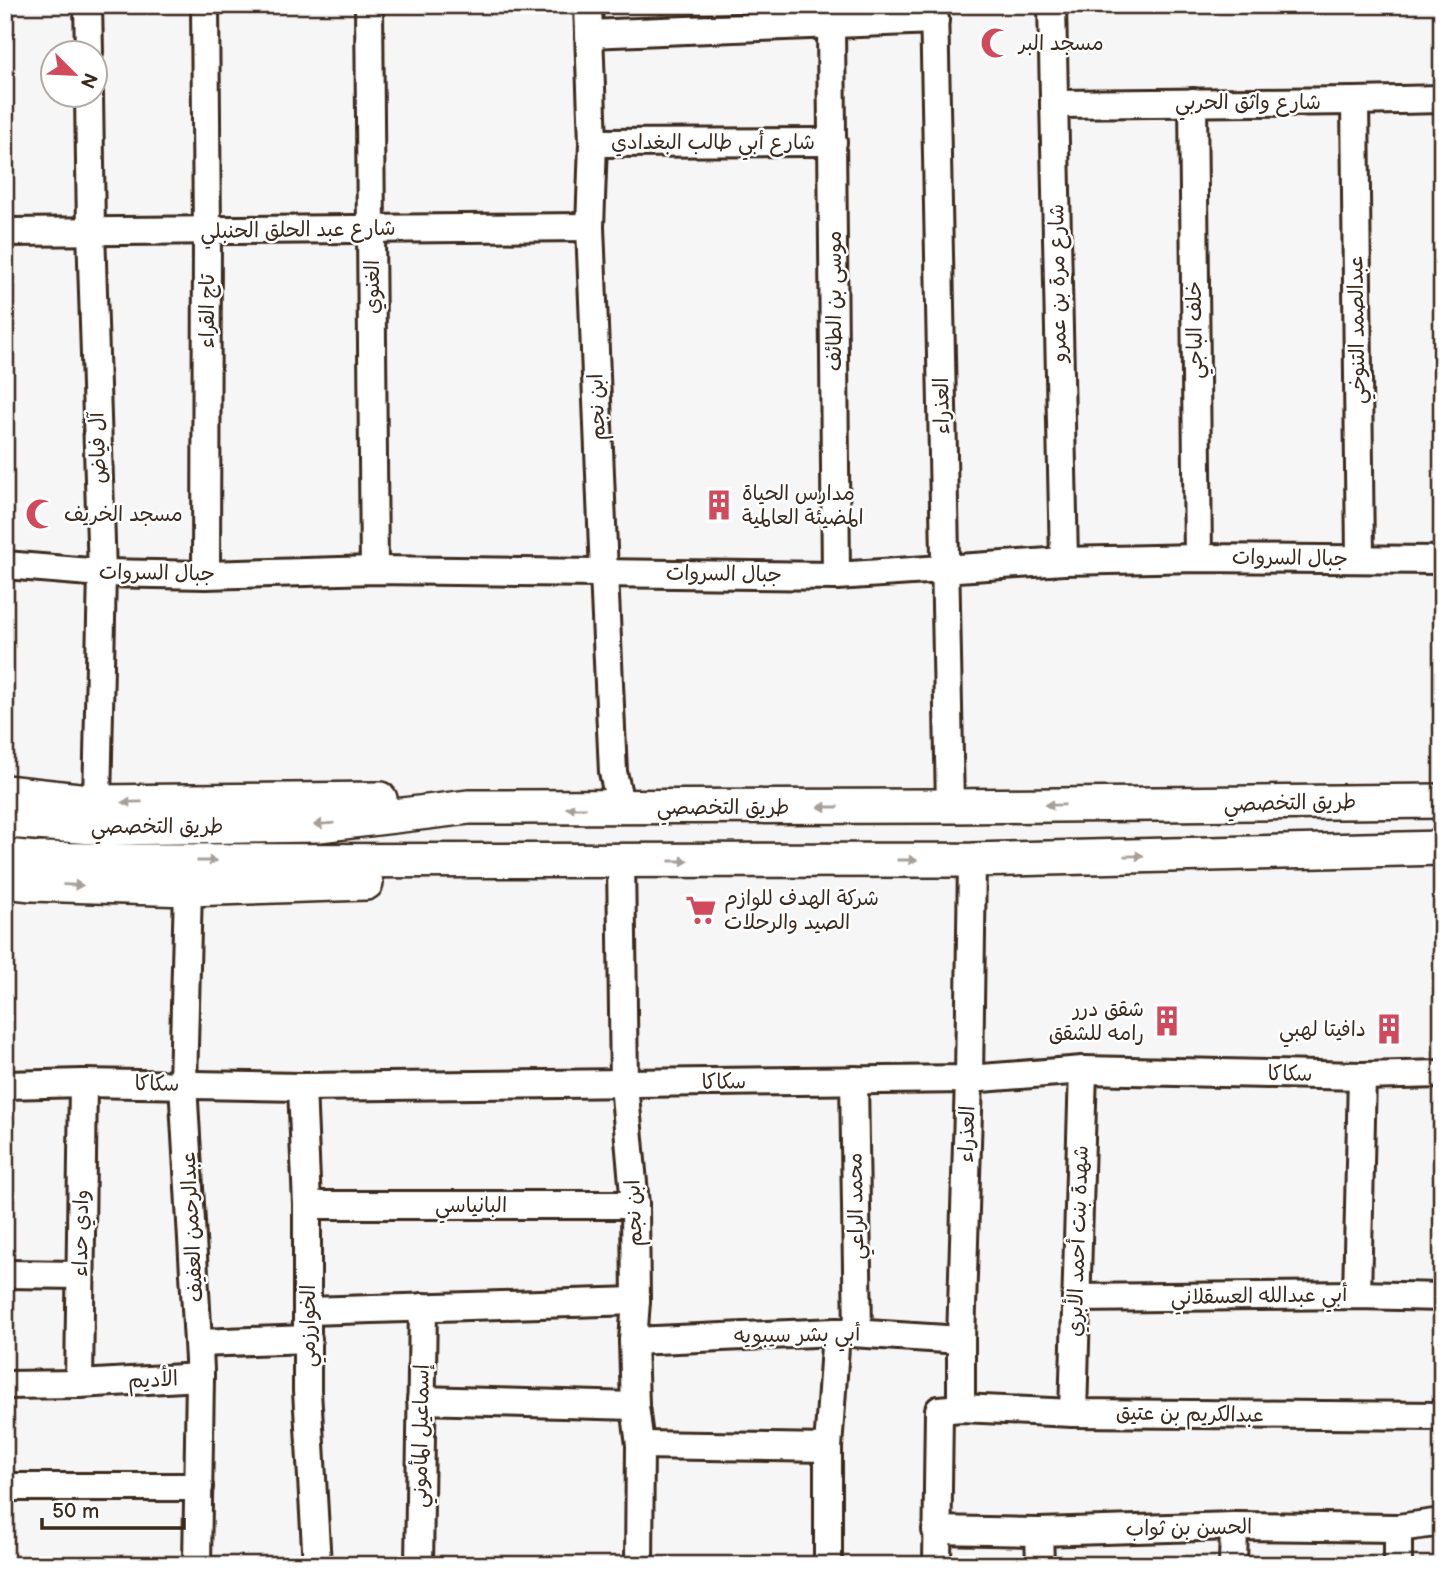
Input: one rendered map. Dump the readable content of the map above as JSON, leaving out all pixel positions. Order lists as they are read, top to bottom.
{
  "streets": {
    "main road": ["طريق التخصصي"],
    "street": [
      "شارع واثق الحربي",
      "شارع أبي طالب البغدادي",
      "شارع عبد الحلق الحنبلي",
      "شارع مرة بن عمرو",
      "الغنوي",
      "موسى بن الطائف",
      "تاج القراء",
      "خلف الباجي",
      "عبدالصمد التنوخي",
      "العذراء",
      "ابن نجم",
      "آل فياض",
      "جبال السروات",
      "سكاكا",
      "البانياسي",
      "محمد الراعي",
      "عبدالرحمن العفيف",
      "وادي حداء",
      "شهدة بنت أحمد الأبري",
      "أبي عبدالله العسقلاني",
      "الخوارزمي",
      "أبي بشر سيبويه",
      "الأديم",
      "عبدالكريم بن عتيق",
      "إسماعيل المأموني",
      "الحسن بن ثواب"
    ]
  },
  "crossings": [
    ["شارع واثق الحربي", "شارع مرة بن عمرو"],
    ["شارع واثق الحربي", "خلف الباجي"],
    ["شارع واثق الحربي", "عبدالصمد التنوخي"],
    ["شارع أبي طالب البغدادي", "موسى بن الطائف"],
    ["شارع أبي طالب البغدادي", "ابن نجم"],
    ["شارع عبد الحلق الحنبلي", "الغنوي"],
    ["شارع عبد الحلق الحنبلي", "تاج القراء"],
    ["شارع عبد الحلق الحنبلي", "ابن نجم"],
    ["شارع عبد الحلق الحنبلي", "آل فياض"],
    ["شارع مرة بن عمرو", "جبال السروات"],
    ["الغنوي", "جبال السروات"],
    ["موسى بن الطائف", "جبال السروات"],
    ["تاج القراء", "جبال السروات"],
    ["خلف الباجي", "جبال السروات"],
    ["عبدالصمد التنوخي", "جبال السروات"],
    ["العذراء", "جبال السروات"],
    ["العذراء", "طريق التخصصي"],
    ["العذراء", "سكاكا"],
    ["العذراء", "أبي بشر سيبويه"],
    ["العذراء", "عبدالكريم بن عتيق"],
    ["العذراء", "الحسن بن ثواب"],
    ["ابن نجم", "جبال السروات"],
    ["ابن نجم", "طريق التخصصي"],
    ["ابن نجم", "سكاكا"],
    ["ابن نجم", "البانياسي"],
    ["ابن نجم", "أبي بشر سيبويه"],
    ["آل فياض", "جبال السروات"],
    ["سكاكا", "محمد الراعي"],
    ["سكاكا", "عبدالرحمن العفيف"],
    ["سكاكا", "وادي حداء"],
    ["سكاكا", "شهدة بنت أحمد الأبري"],
    ["سكاكا", "الخوارزمي"],
    ["البانياسي", "الخوارزمي"],
    ["محمد الراعي", "أبي بشر سيبويه"],
    ["عبدالرحمن العفيف", "الأديم"],
    ["وادي حداء", "الأديم"],
    ["شهدة بنت أحمد الأبري", "أبي عبدالله العسقلاني"],
    ["شهدة بنت أحمد الأبري", "عبدالكريم بن عتيق"],
    ["الخوارزمي", "الأديم"]
  ],
  "places": {
    "mosque": ["مسجد البر", "مسجد الخريف"],
    "building": ["مدارس الحياة المضيئة العالمية", "شقق درر رامه للشقق", "دافيتا لهبي"],
    "supermarket": ["شركة الهدف للوازم الصيد والرحلات"]
  },
  "scale_bar": "50 m",
  "north": "bottom right"
}
